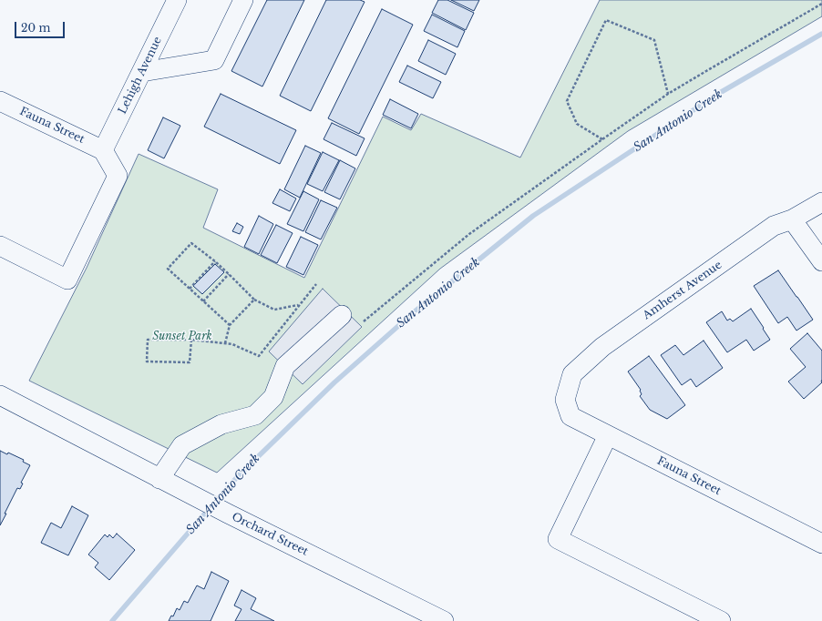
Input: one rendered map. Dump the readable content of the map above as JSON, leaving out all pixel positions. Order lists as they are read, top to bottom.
{
  "streets": {
    "street": [
      "Lehigh Avenue",
      "Fauna Street",
      "Amherst Avenue",
      "Orchard Street"
    ]
  },
  "crossings": [
    ["Lehigh Avenue", "Fauna Street"],
    ["Fauna Street", "Amherst Avenue"]
  ],
  "water": ["San Antonio Creek"],
  "parks": ["Sunset Park"],
  "scale_bar": "20 m"
}
